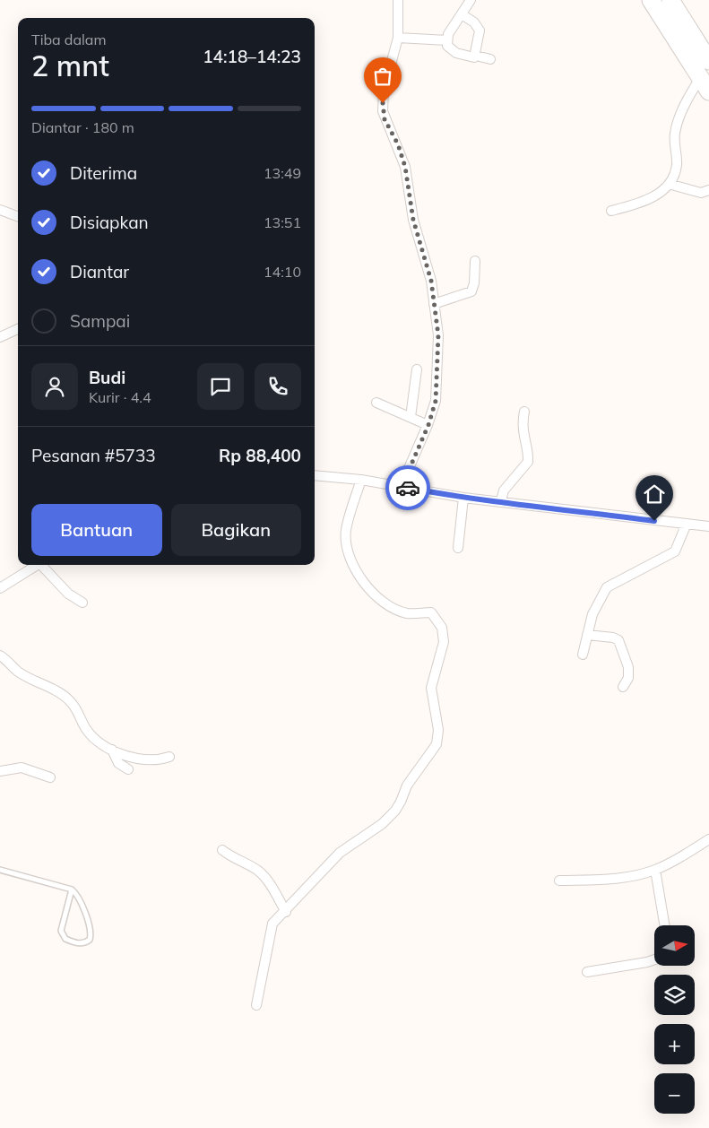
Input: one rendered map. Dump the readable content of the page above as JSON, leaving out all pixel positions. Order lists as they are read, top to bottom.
{
  "north": "right",
  "page": {
    "heading": ["2 mnt", "Tiba dalam", "14:18–14:23"],
    "panel": [
      "Budi",
      "Kurir · 4.4",
      "Pesanan #5733",
      "Rp 88,400"
    ],
    "bar": "Diantar · 180 m",
    "list": [
      ["Diterima", "13:49"],
      ["Disiapkan", "13:51"],
      ["Diantar", "14:10"],
      "Sampai"
    ],
    "buttons": ["Bantuan", "Bagikan"],
    "map_buttons": ["+", "−"]
  }
}
